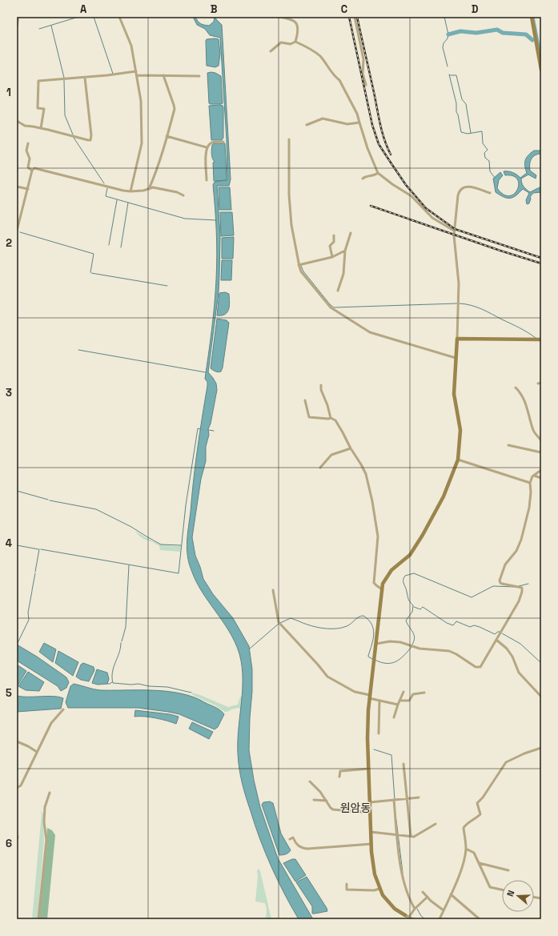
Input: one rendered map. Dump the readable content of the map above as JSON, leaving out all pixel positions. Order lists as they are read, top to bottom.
{
  "districts": ["원암동"],
  "north": "left",
  "grid": {
    "columns": [
      "A",
      "B",
      "C",
      "D"
    ],
    "rows": [
      "1",
      "2",
      "3",
      "4",
      "5",
      "6"
    ]
  }
}
